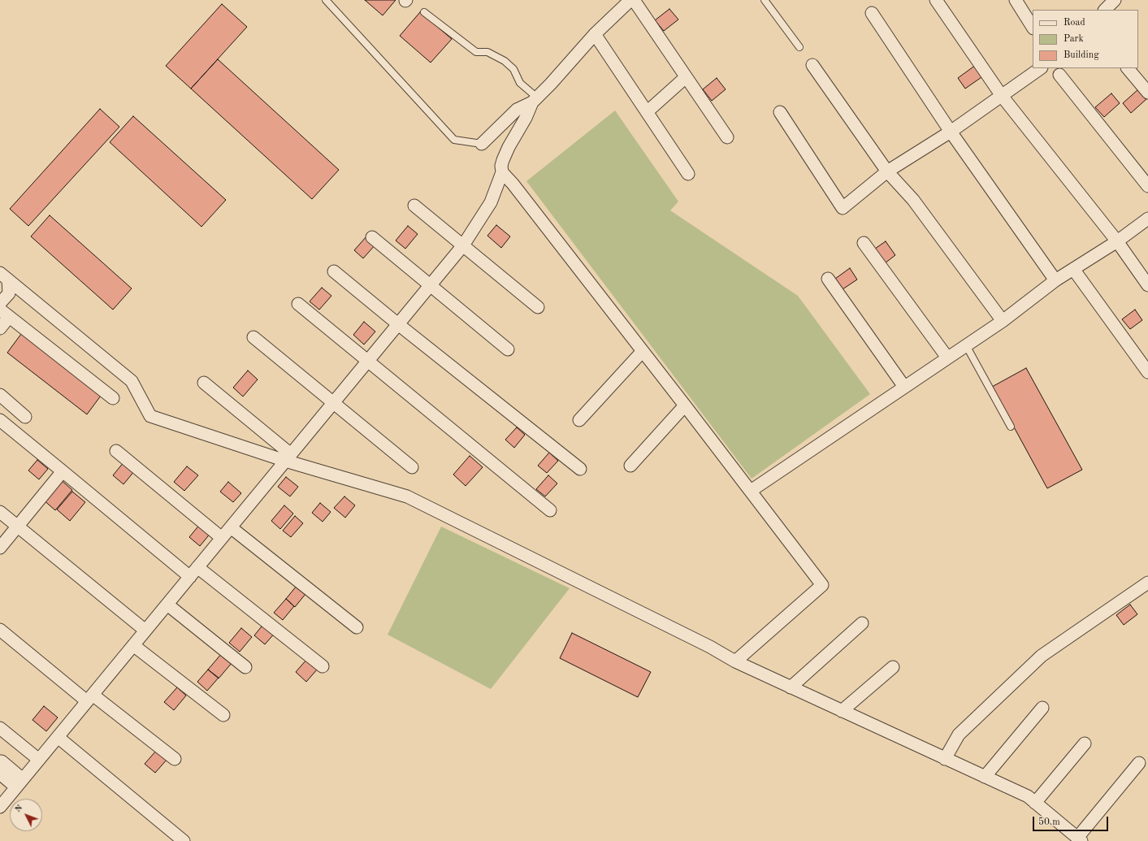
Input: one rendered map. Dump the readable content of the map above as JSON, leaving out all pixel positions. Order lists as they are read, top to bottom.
{
  "legend": ["Road", "Park", "Building"],
  "scale_bar": "50 m",
  "north": "top left"
}
